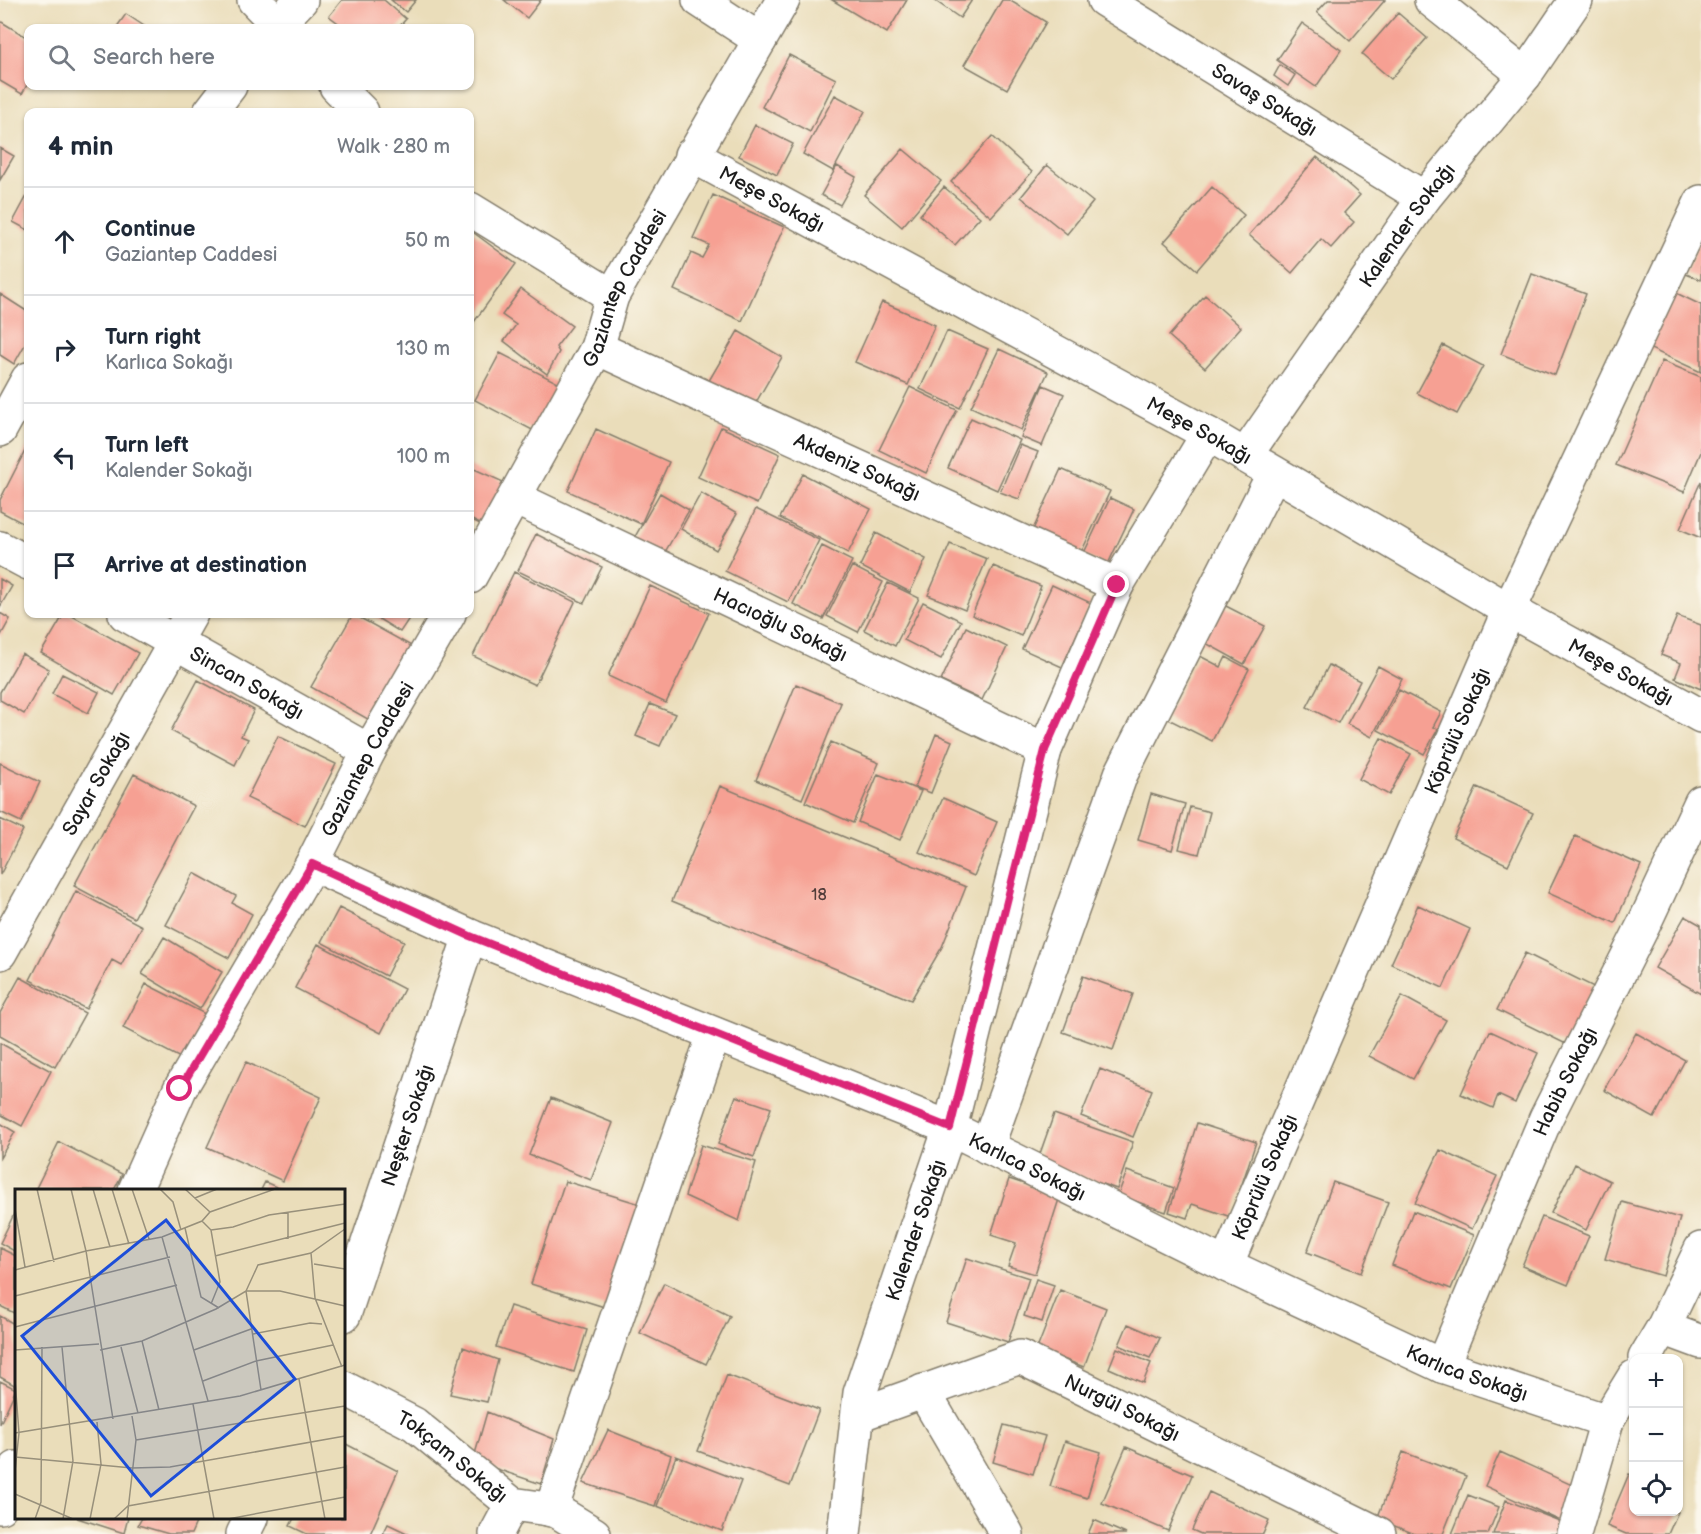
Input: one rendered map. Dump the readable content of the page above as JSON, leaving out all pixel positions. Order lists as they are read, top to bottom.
{
  "streets": {
    "street": [
      "Savaş Sokağı",
      "Meşe Sokağı",
      "Kalender Sokağı",
      "Gaziantep Caddesi",
      "Akdeniz Sokağı",
      "Hacıoğlu Sokağı",
      "Sincan Sokağı",
      "Köprülü Sokağı",
      "Sayar Sokağı",
      "Habib Sokağı",
      "Neşter Sokağı",
      "Karlıca Sokağı",
      "Nurgül Sokağı",
      "Tokçam Sokağı"
    ]
  },
  "crossings": [
    ["Savaş Sokağı", "Kalender Sokağı"],
    ["Meşe Sokağı", "Kalender Sokağı"],
    ["Meşe Sokağı", "Gaziantep Caddesi"],
    ["Meşe Sokağı", "Köprülü Sokağı"],
    ["Kalender Sokağı", "Akdeniz Sokağı"],
    ["Kalender Sokağı", "Hacıoğlu Sokağı"],
    ["Kalender Sokağı", "Karlıca Sokağı"],
    ["Kalender Sokağı", "Nurgül Sokağı"],
    ["Gaziantep Caddesi", "Akdeniz Sokağı"],
    ["Gaziantep Caddesi", "Hacıoğlu Sokağı"],
    ["Gaziantep Caddesi", "Sincan Sokağı"],
    ["Gaziantep Caddesi", "Karlıca Sokağı"],
    ["Sincan Sokağı", "Sayar Sokağı"],
    ["Köprülü Sokağı", "Karlıca Sokağı"],
    ["Habib Sokağı", "Karlıca Sokağı"],
    ["Neşter Sokağı", "Karlıca Sokağı"]
  ],
  "house_numbers": ["18"],
  "page": {
    "search": "Search here",
    "heading": ["4 min", "Walk · 280 m"],
    "list": [
      ["Continue", "Gaziantep Caddesi", "50 m"],
      ["Turn right", "Karlıca Sokağı", "130 m"],
      ["Turn left", "Kalender Sokağı", "100 m"],
      "Arrive at destination"
    ],
    "map_buttons": ["+", "−"]
  }
}
